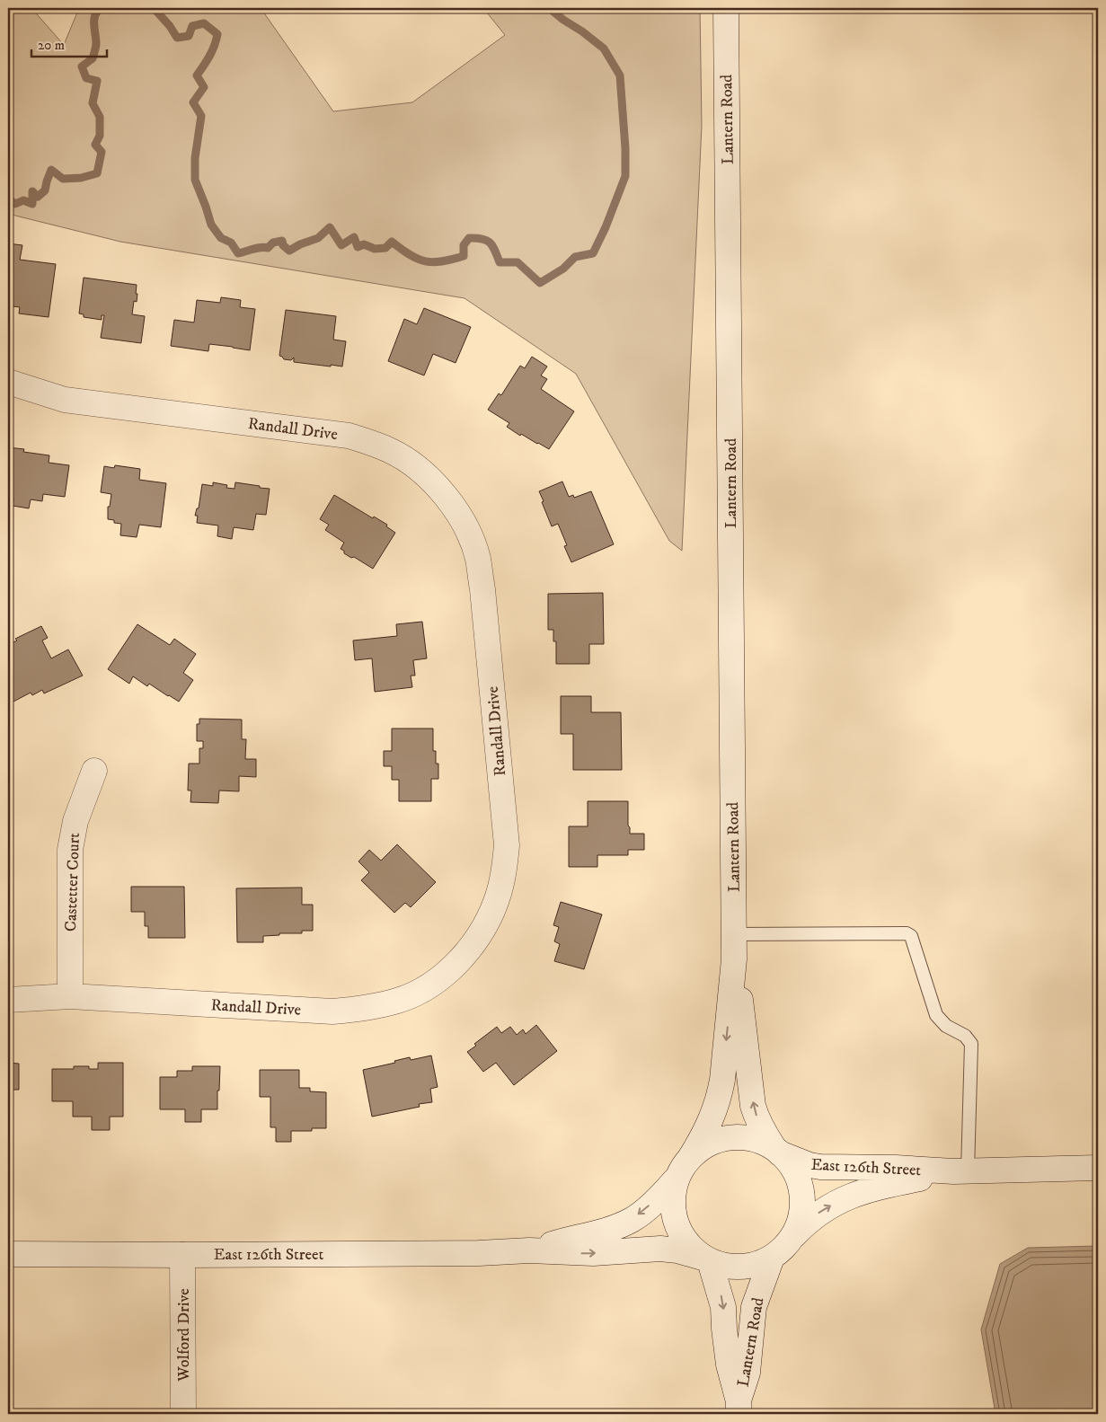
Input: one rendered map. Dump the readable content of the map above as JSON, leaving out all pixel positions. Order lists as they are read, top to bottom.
{
  "streets": {
    "street": [
      "Lantern Road",
      "Randall Drive",
      "Castetter Court",
      "East 126th Street",
      "Wolford Drive"
    ]
  },
  "crossings": [
    ["Lantern Road", "East 126th Street"],
    ["Randall Drive", "Castetter Court"],
    ["East 126th Street", "Wolford Drive"]
  ],
  "scale_bar": "20 m"
}
